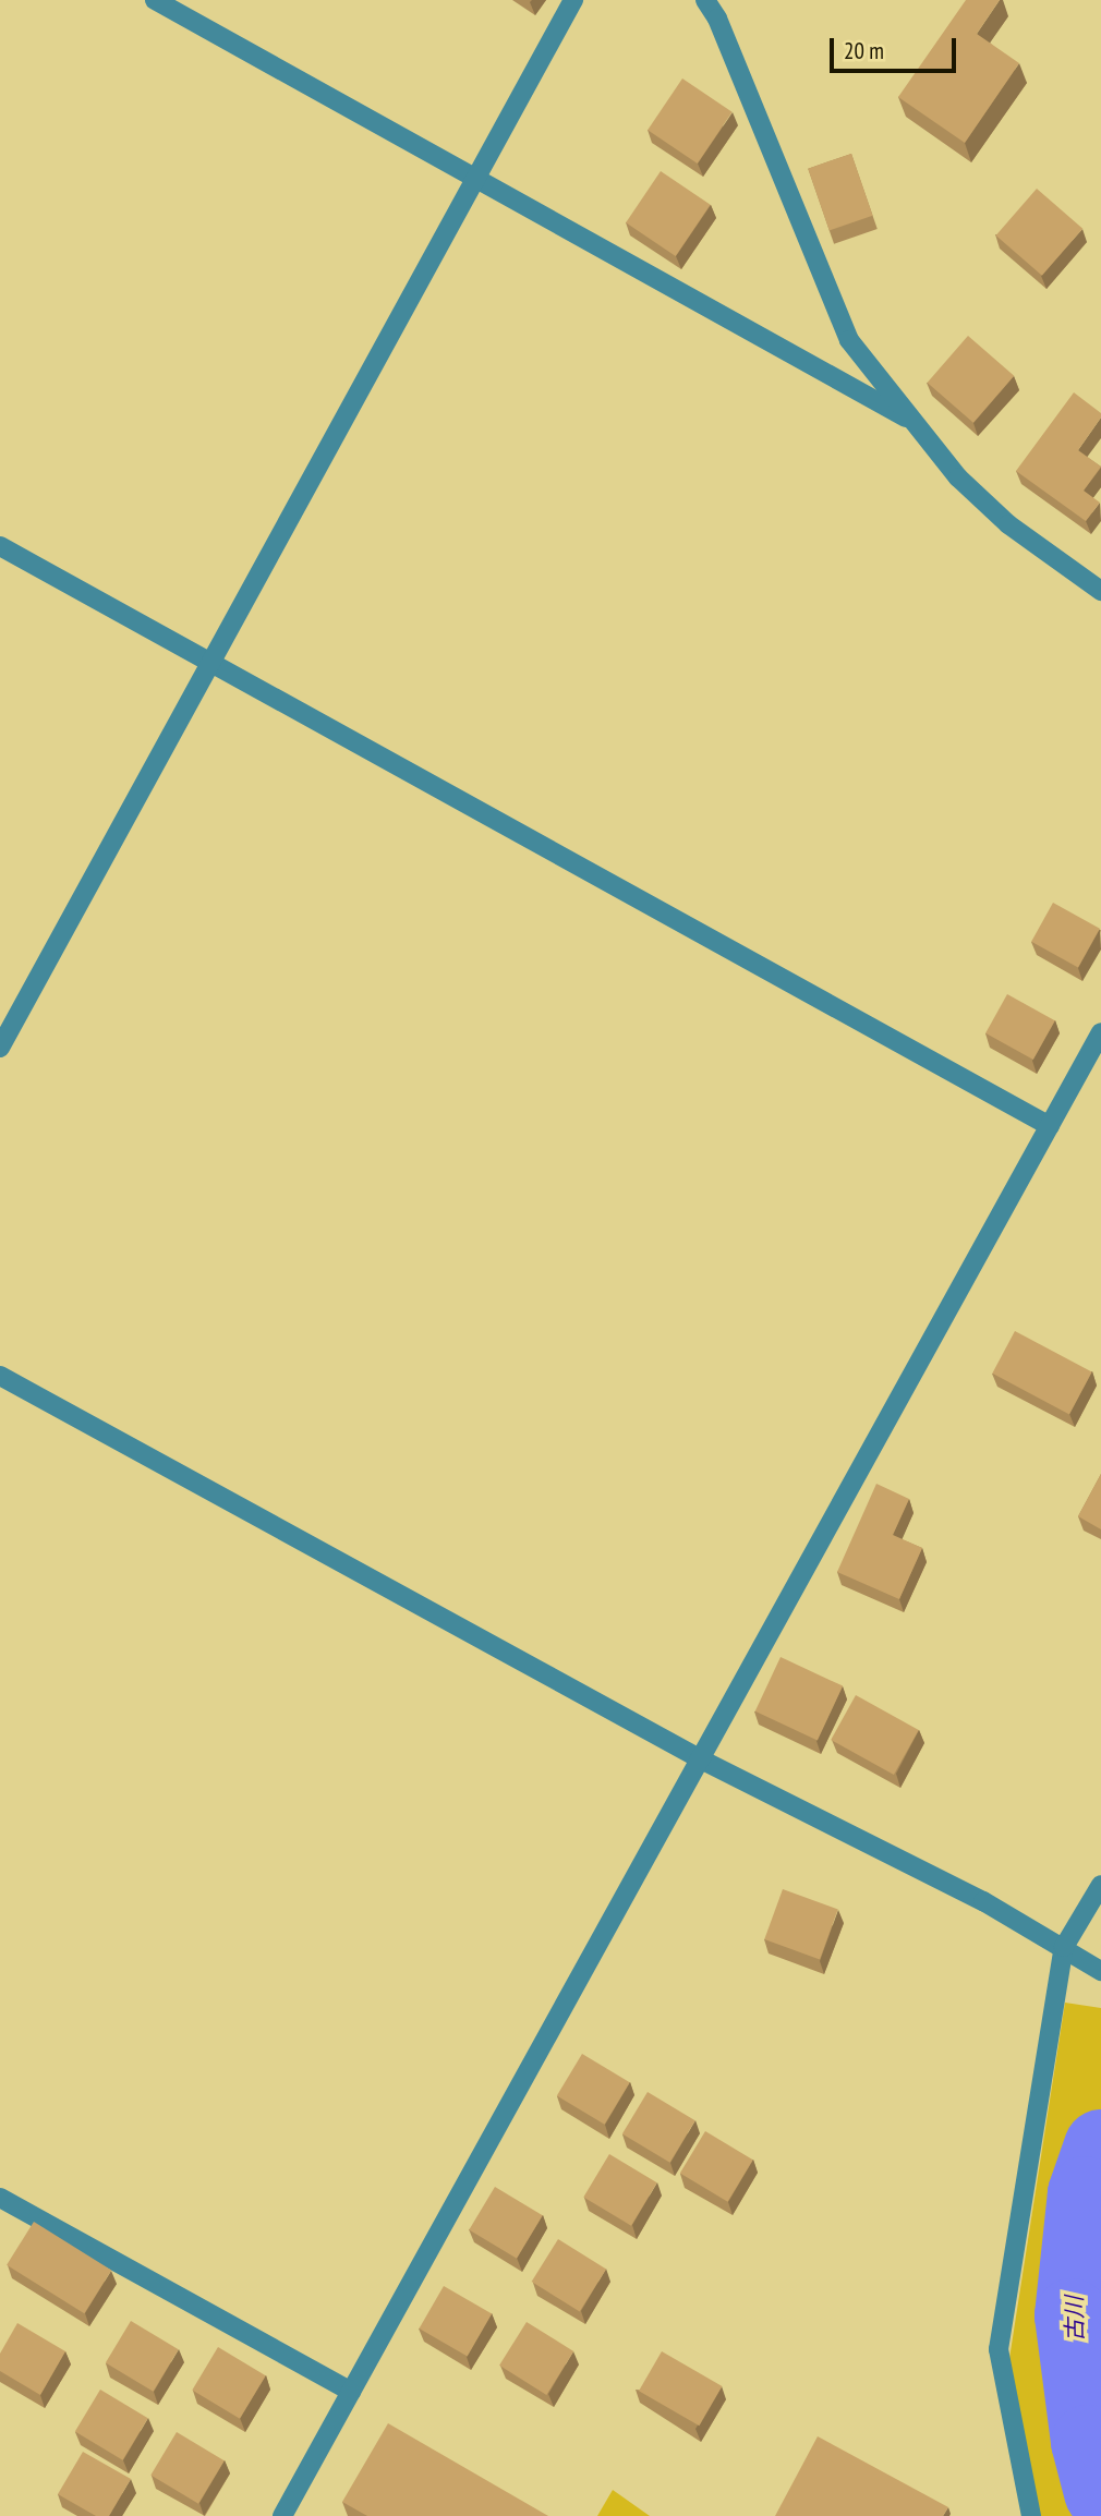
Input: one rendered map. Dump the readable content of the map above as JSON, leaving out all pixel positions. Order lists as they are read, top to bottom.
{
  "water": ["古川"],
  "scale_bar": "20 m"
}
